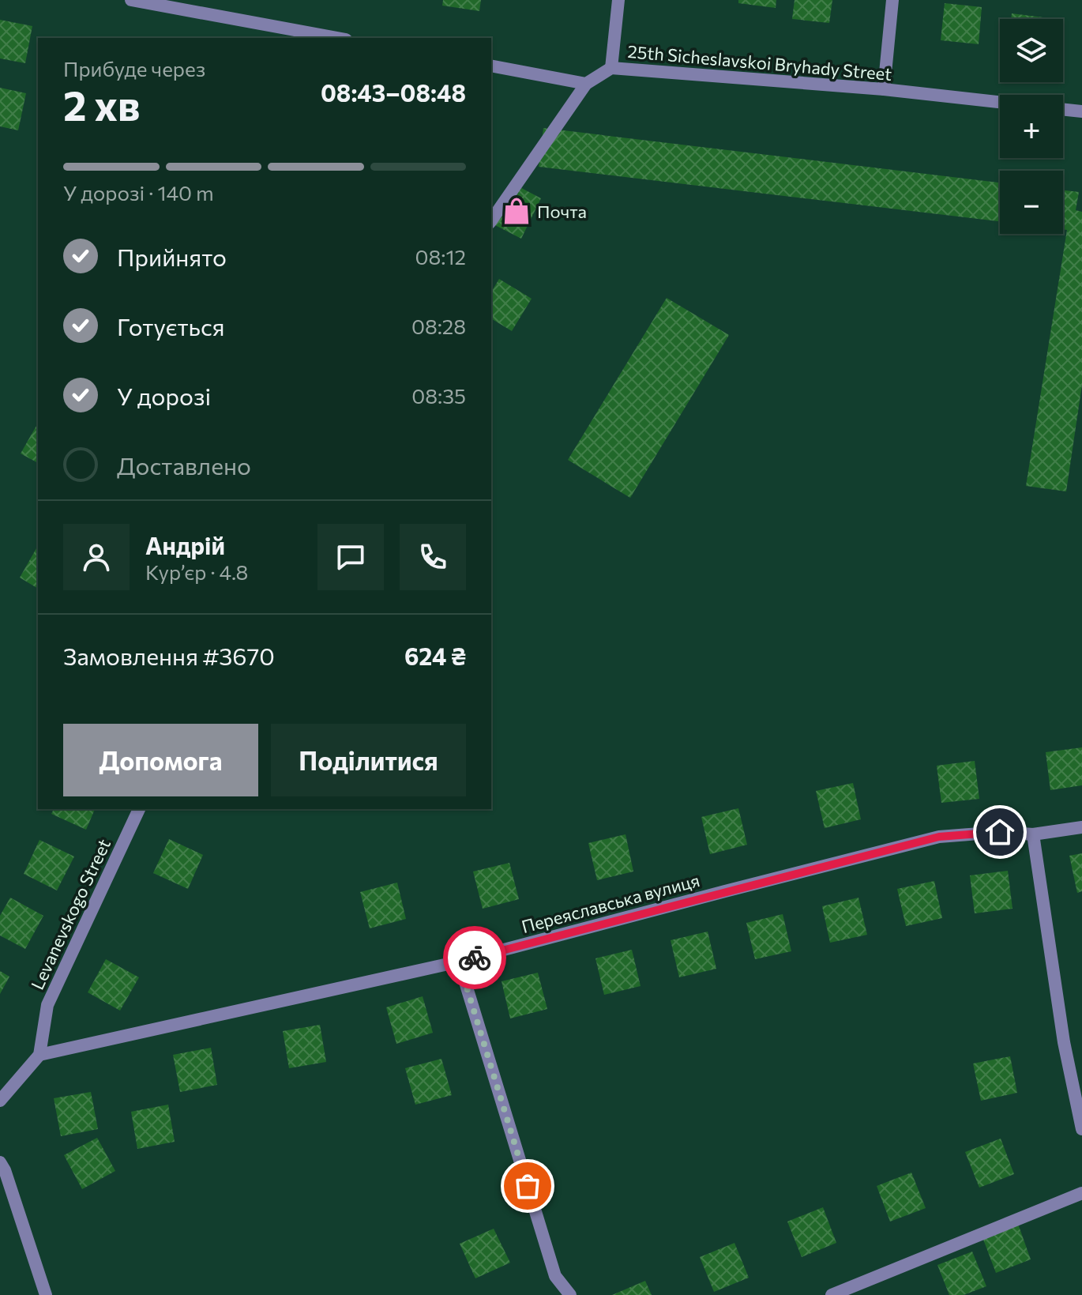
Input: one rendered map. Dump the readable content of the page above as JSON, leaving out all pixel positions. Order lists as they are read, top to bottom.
{
  "streets": {
    "street": ["25th Sicheslavskoi Bryhady Street", "Переяславська вулиця", "Levanevskogo Street"]
  },
  "crossings": [
    ["Переяславська вулиця", "Levanevskogo Street"]
  ],
  "places": {
    "shop": ["Почта"]
  },
  "page": {
    "map_buttons": ["+", "−"],
    "heading": ["2 хв", "Прибуде через", "08:43–08:48"],
    "panel": [
      "Андрій",
      "Кур’єр · 4.8",
      "Замовлення #3670",
      "624 ₴"
    ],
    "bar": "У дорозі · 140 m",
    "list": [
      ["Прийнято", "08:12"],
      ["Готується", "08:28"],
      ["У дорозі", "08:35"],
      "Доставлено"
    ],
    "buttons": ["Допомога", "Поділитися"]
  }
}
